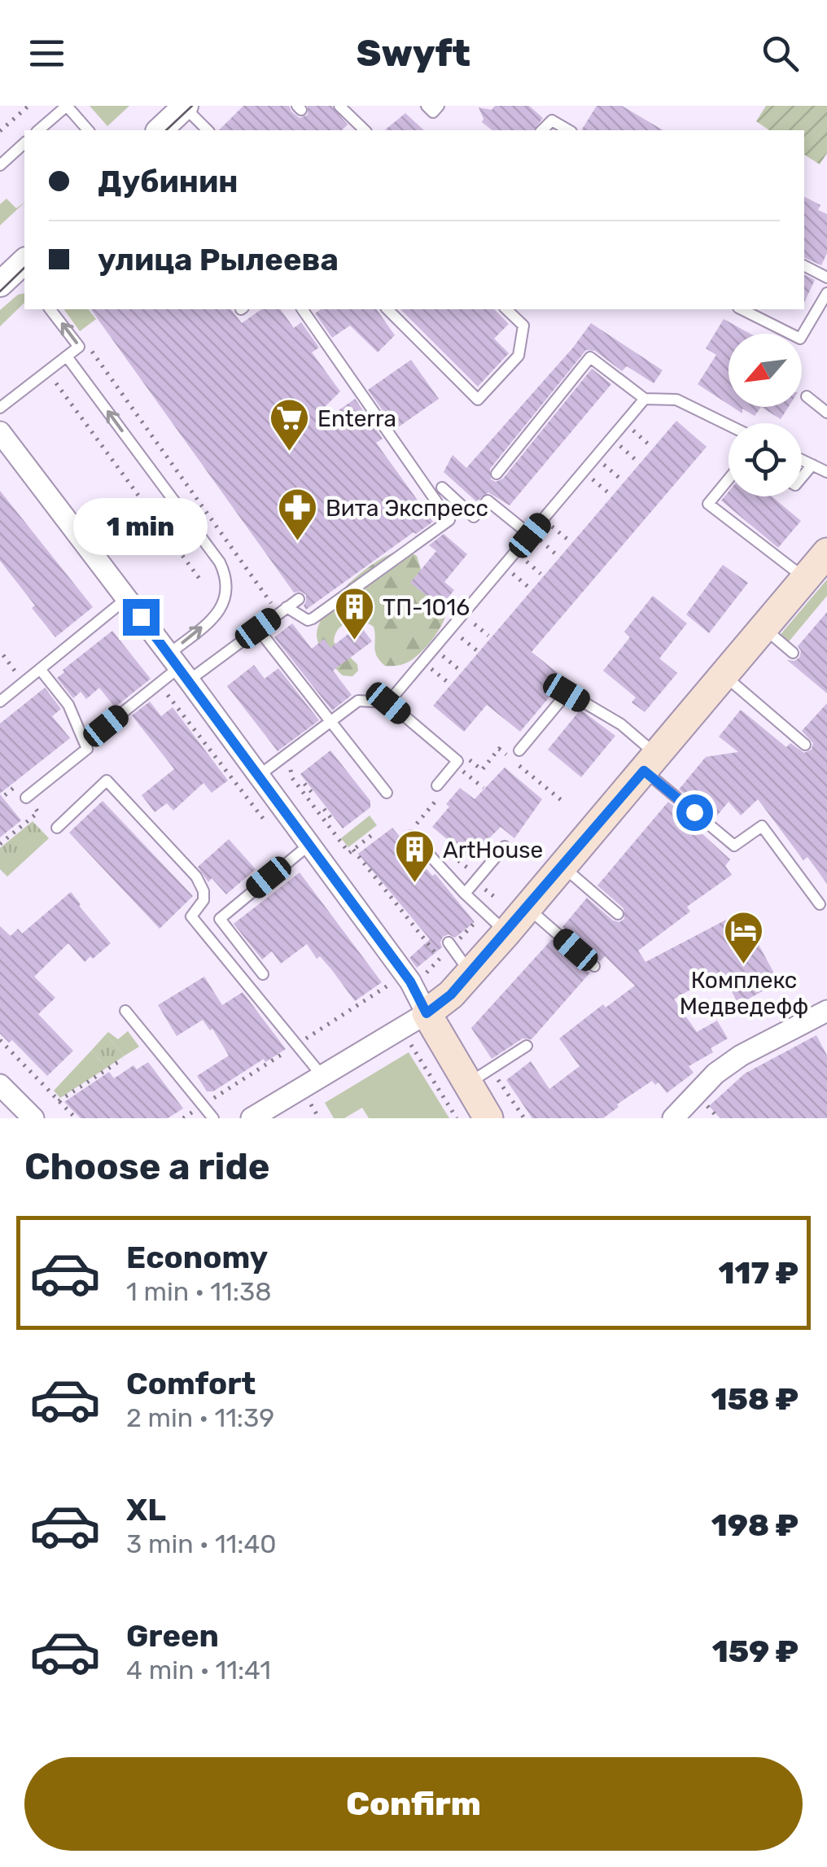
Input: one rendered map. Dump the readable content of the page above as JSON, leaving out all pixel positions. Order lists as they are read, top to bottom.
{
  "places": {
    "supermarket": ["Enterra"],
    "pharmacy": ["Вита Экспресс"],
    "building": ["ТП-1016", "ArtHouse"],
    "hotel": ["Комплекс Медведефф"]
  },
  "north": "bottom left",
  "page": {
    "header": "Swyft",
    "banner": ["Дубинин", "улица Рылеева"],
    "bubble": "1 min",
    "heading": "Choose a ride",
    "list": [
      {
        "name": "Economy",
        "note": "1 min · 11:38",
        "value": "117 ₽"
      },
      {
        "name": "Comfort",
        "note": "2 min · 11:39",
        "value": "158 ₽"
      },
      {
        "name": "XL",
        "note": "3 min · 11:40",
        "value": "198 ₽"
      },
      {
        "name": "Green",
        "note": "4 min · 11:41",
        "value": "159 ₽"
      }
    ],
    "buttons": "Confirm"
  }
}
